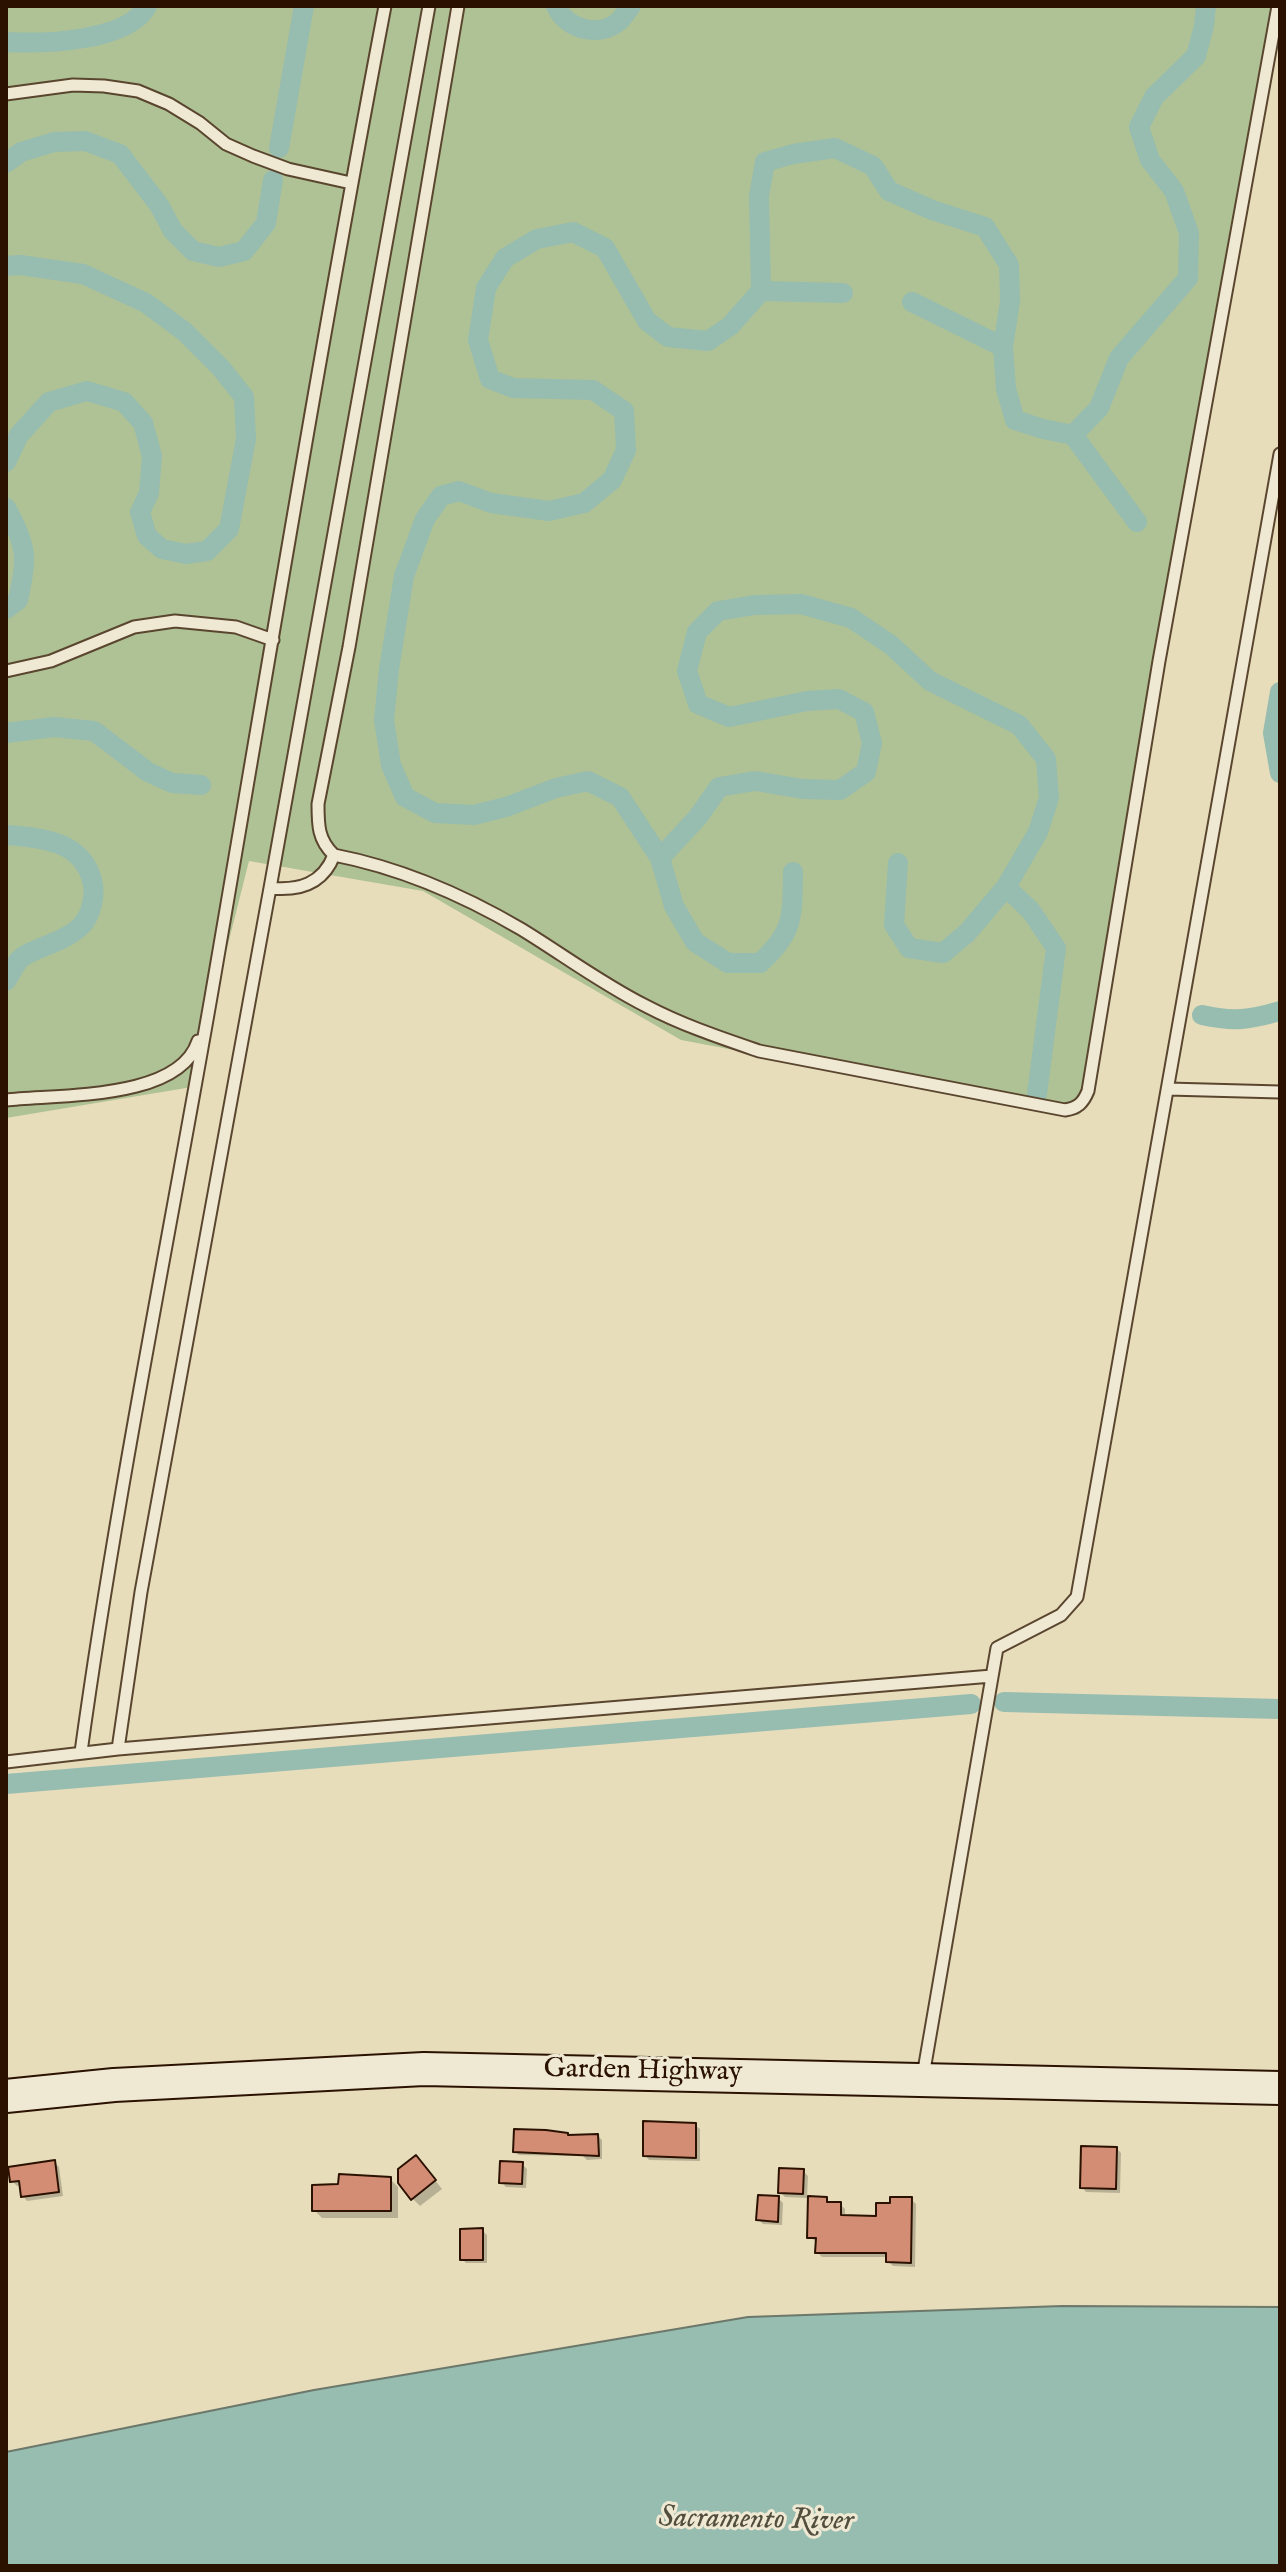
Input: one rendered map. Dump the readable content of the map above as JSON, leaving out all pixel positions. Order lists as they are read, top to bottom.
{
  "streets": {
    "main road": ["Garden Highway"]
  },
  "water": ["Sacramento River"]
}
